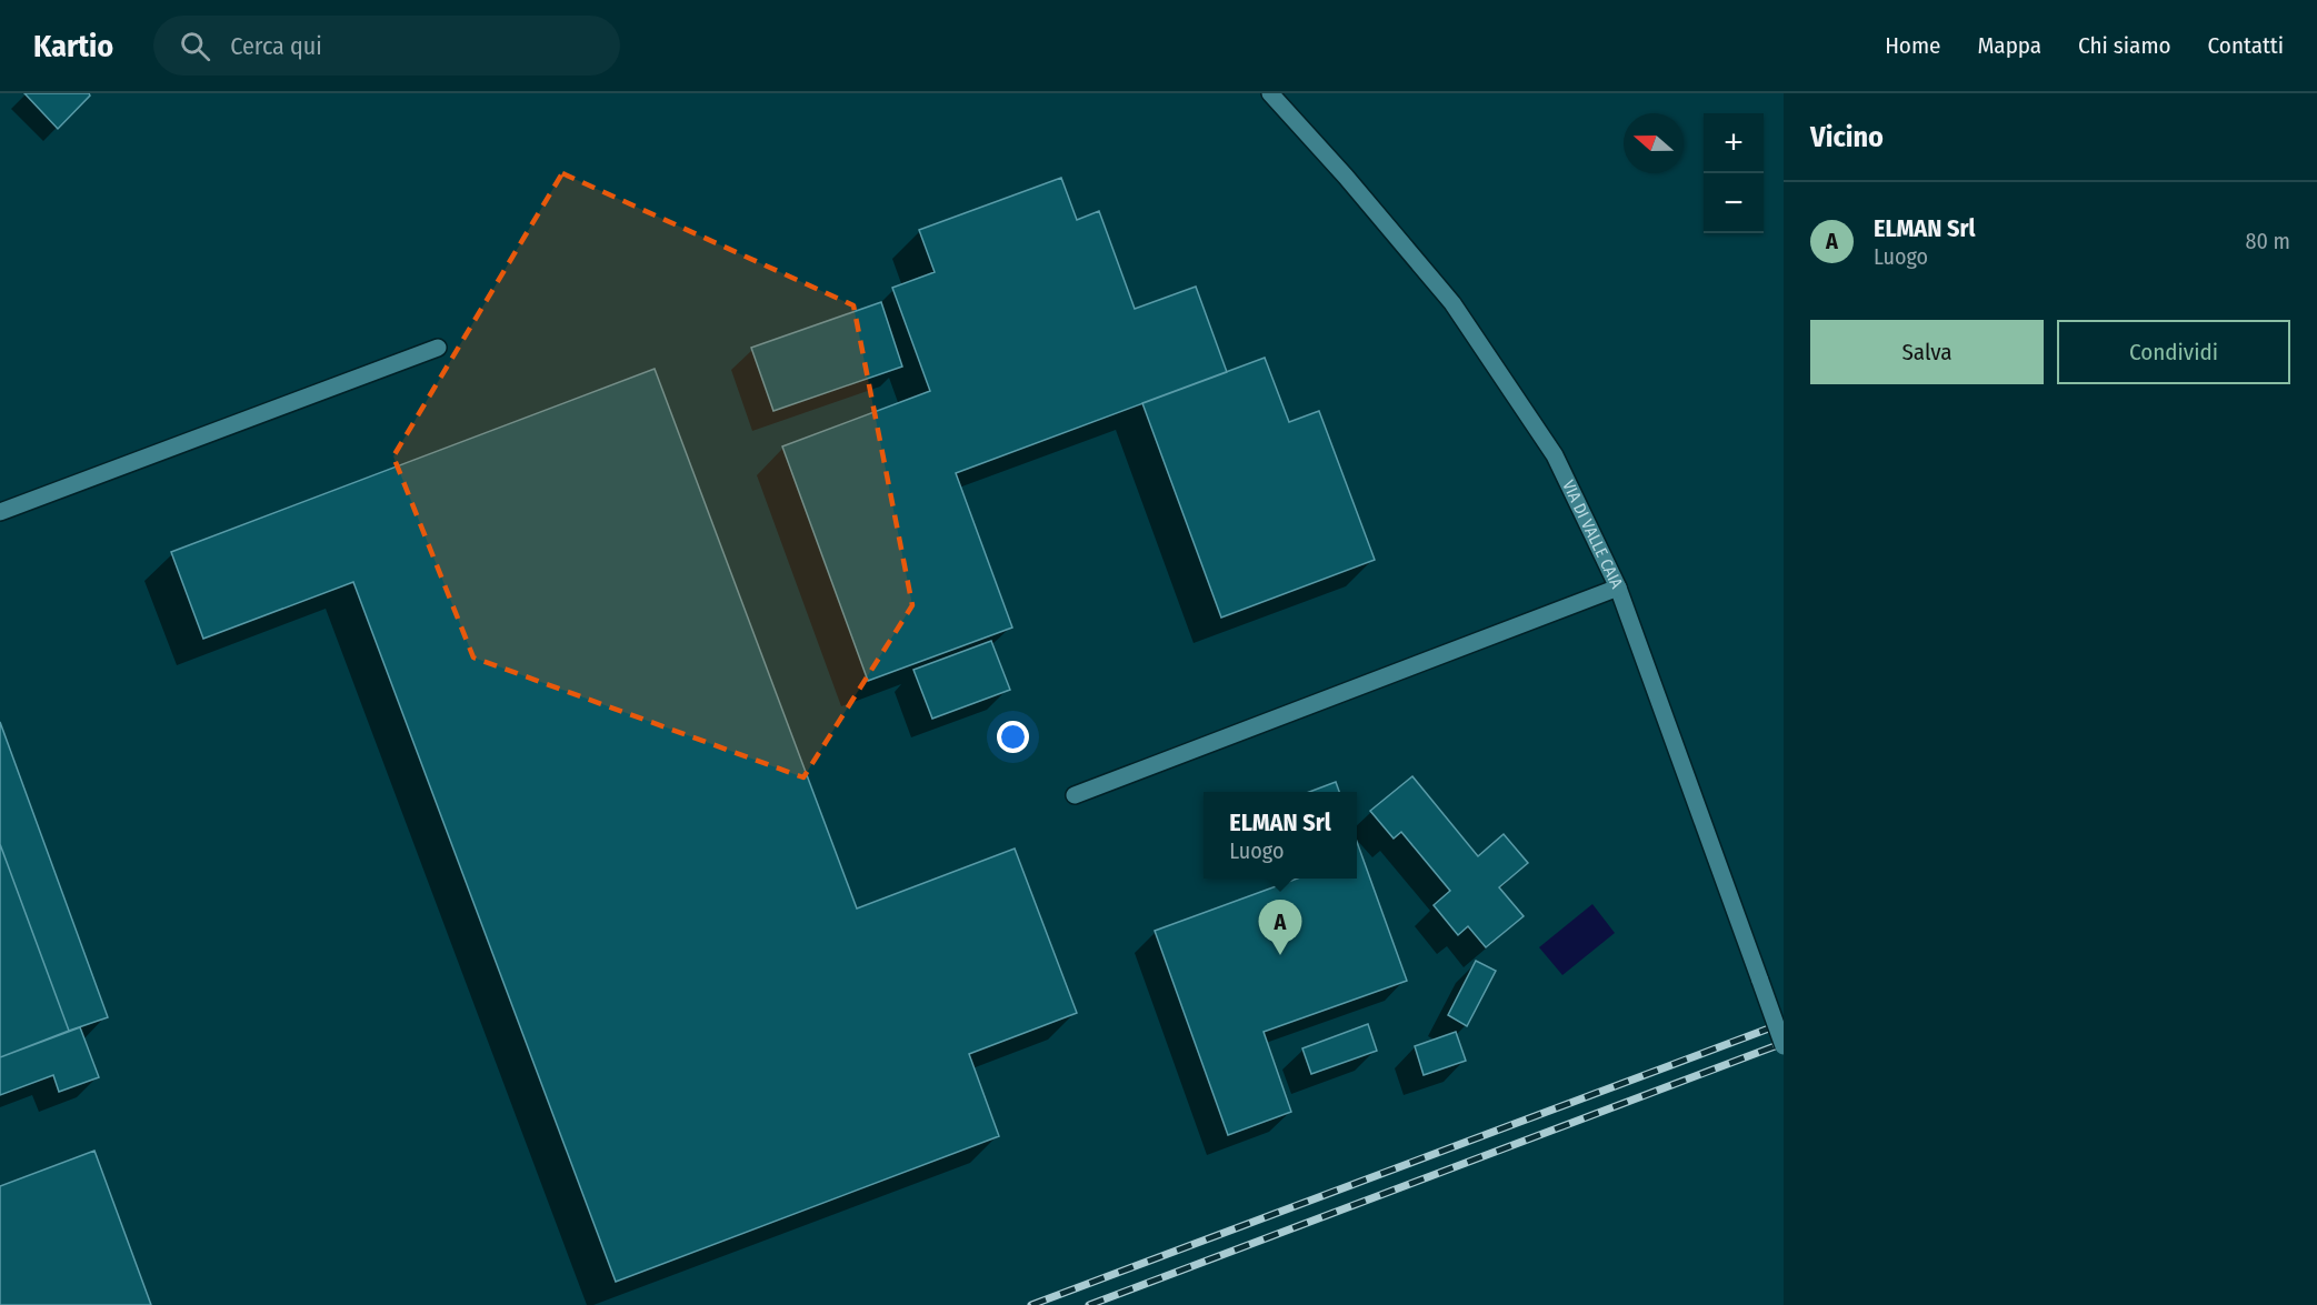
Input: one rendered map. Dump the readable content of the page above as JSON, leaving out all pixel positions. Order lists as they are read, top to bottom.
{
  "streets": {
    "street": ["VIA DI VALLE CAIA"]
  },
  "north": "left",
  "page": {
    "header": "Kartio",
    "search": "Cerca qui",
    "nav": [
      "Home",
      "Mappa",
      "Chi siamo",
      "Contatti"
    ],
    "heading": "Vicino",
    "map_buttons": ["+", "−"],
    "list": [
      {
        "mark": "A",
        "name": "ELMAN Srl",
        "note": "Luogo",
        "value": "80 m"
      }
    ],
    "buttons": ["Salva", "Condividi"],
    "popup": ["ELMAN Srl", "Luogo"],
    "pins": "A"
  }
}
